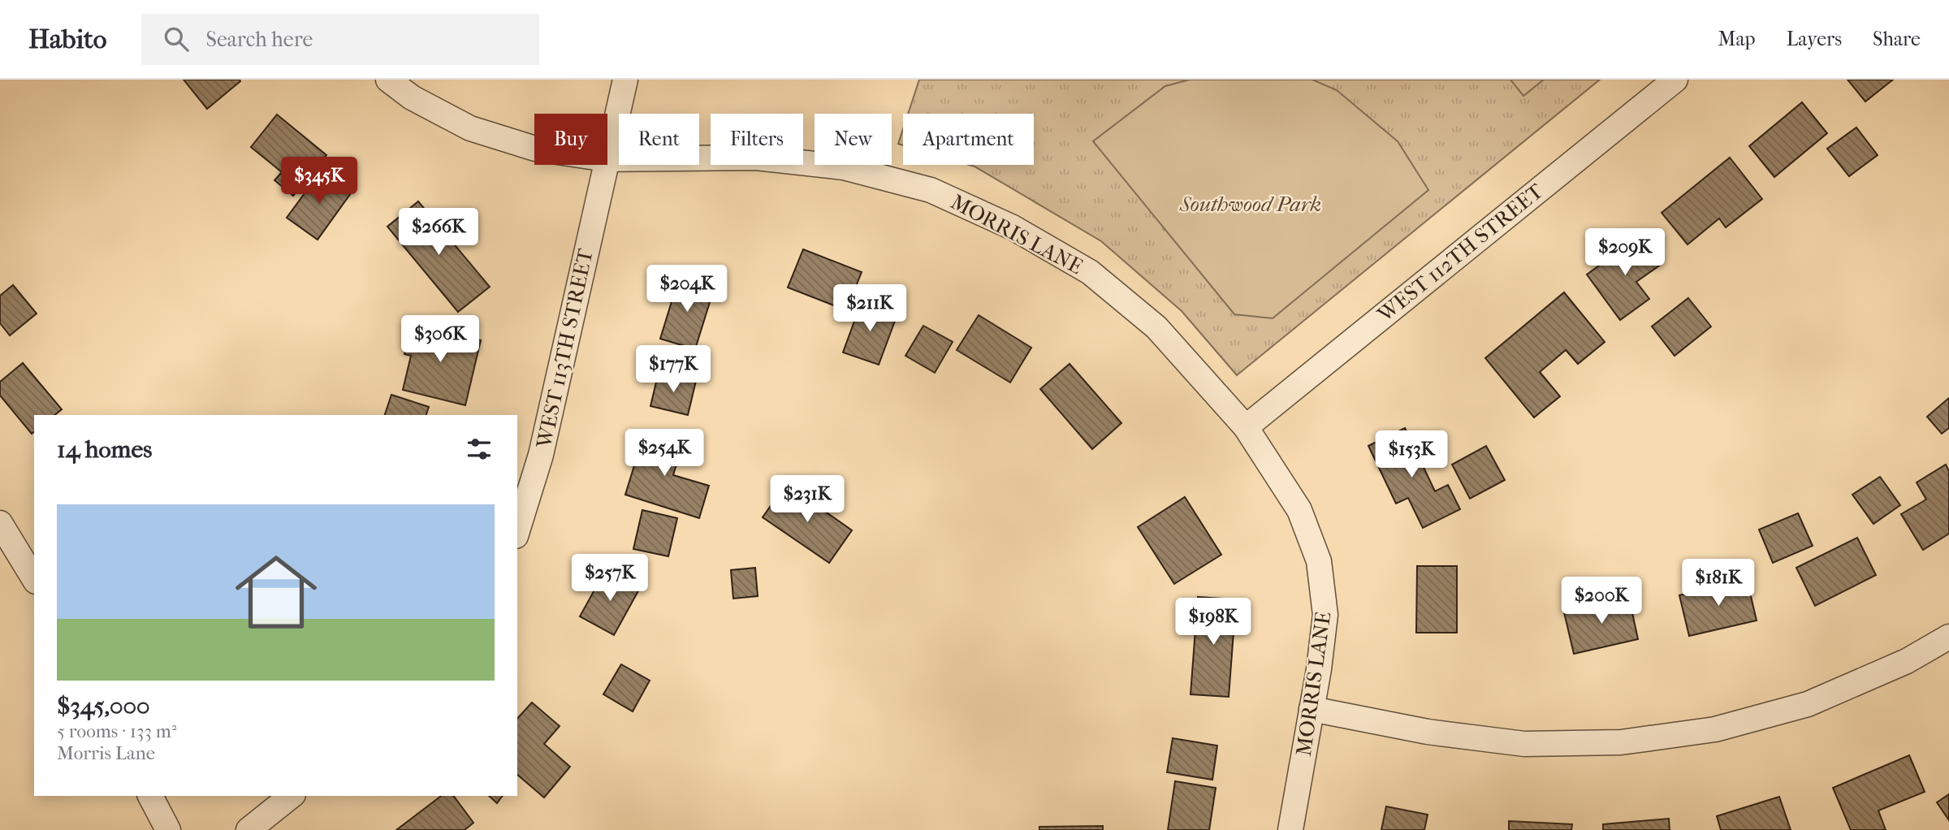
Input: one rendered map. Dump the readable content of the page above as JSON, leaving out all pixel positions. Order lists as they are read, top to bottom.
{
  "streets": {
    "street": ["MORRIS LANE", "WEST 112TH STREET", "WEST 113TH STREET"]
  },
  "crossings": [
    ["MORRIS LANE", "WEST 112TH STREET"]
  ],
  "parks": ["Southwood Park"],
  "page": {
    "header": "Habito",
    "search": "Search here",
    "nav": ["Map", "Layers", "Share"],
    "chip": [
      "Buy",
      "Rent",
      "Filters",
      "New",
      "Apartment"
    ],
    "price": [
      "$345K",
      "$266K",
      "$209K",
      "$204K",
      "$211K",
      "$306K",
      "$177K",
      "$254K",
      "$153K",
      "$231K",
      "$257K",
      "$181K",
      "$200K",
      "$198K"
    ],
    "heading": "14 homes",
    "list": [
      {
        "name": "$345,000",
        "note": "5 rooms · 133 m² · Morris Lane"
      }
    ]
  }
}
